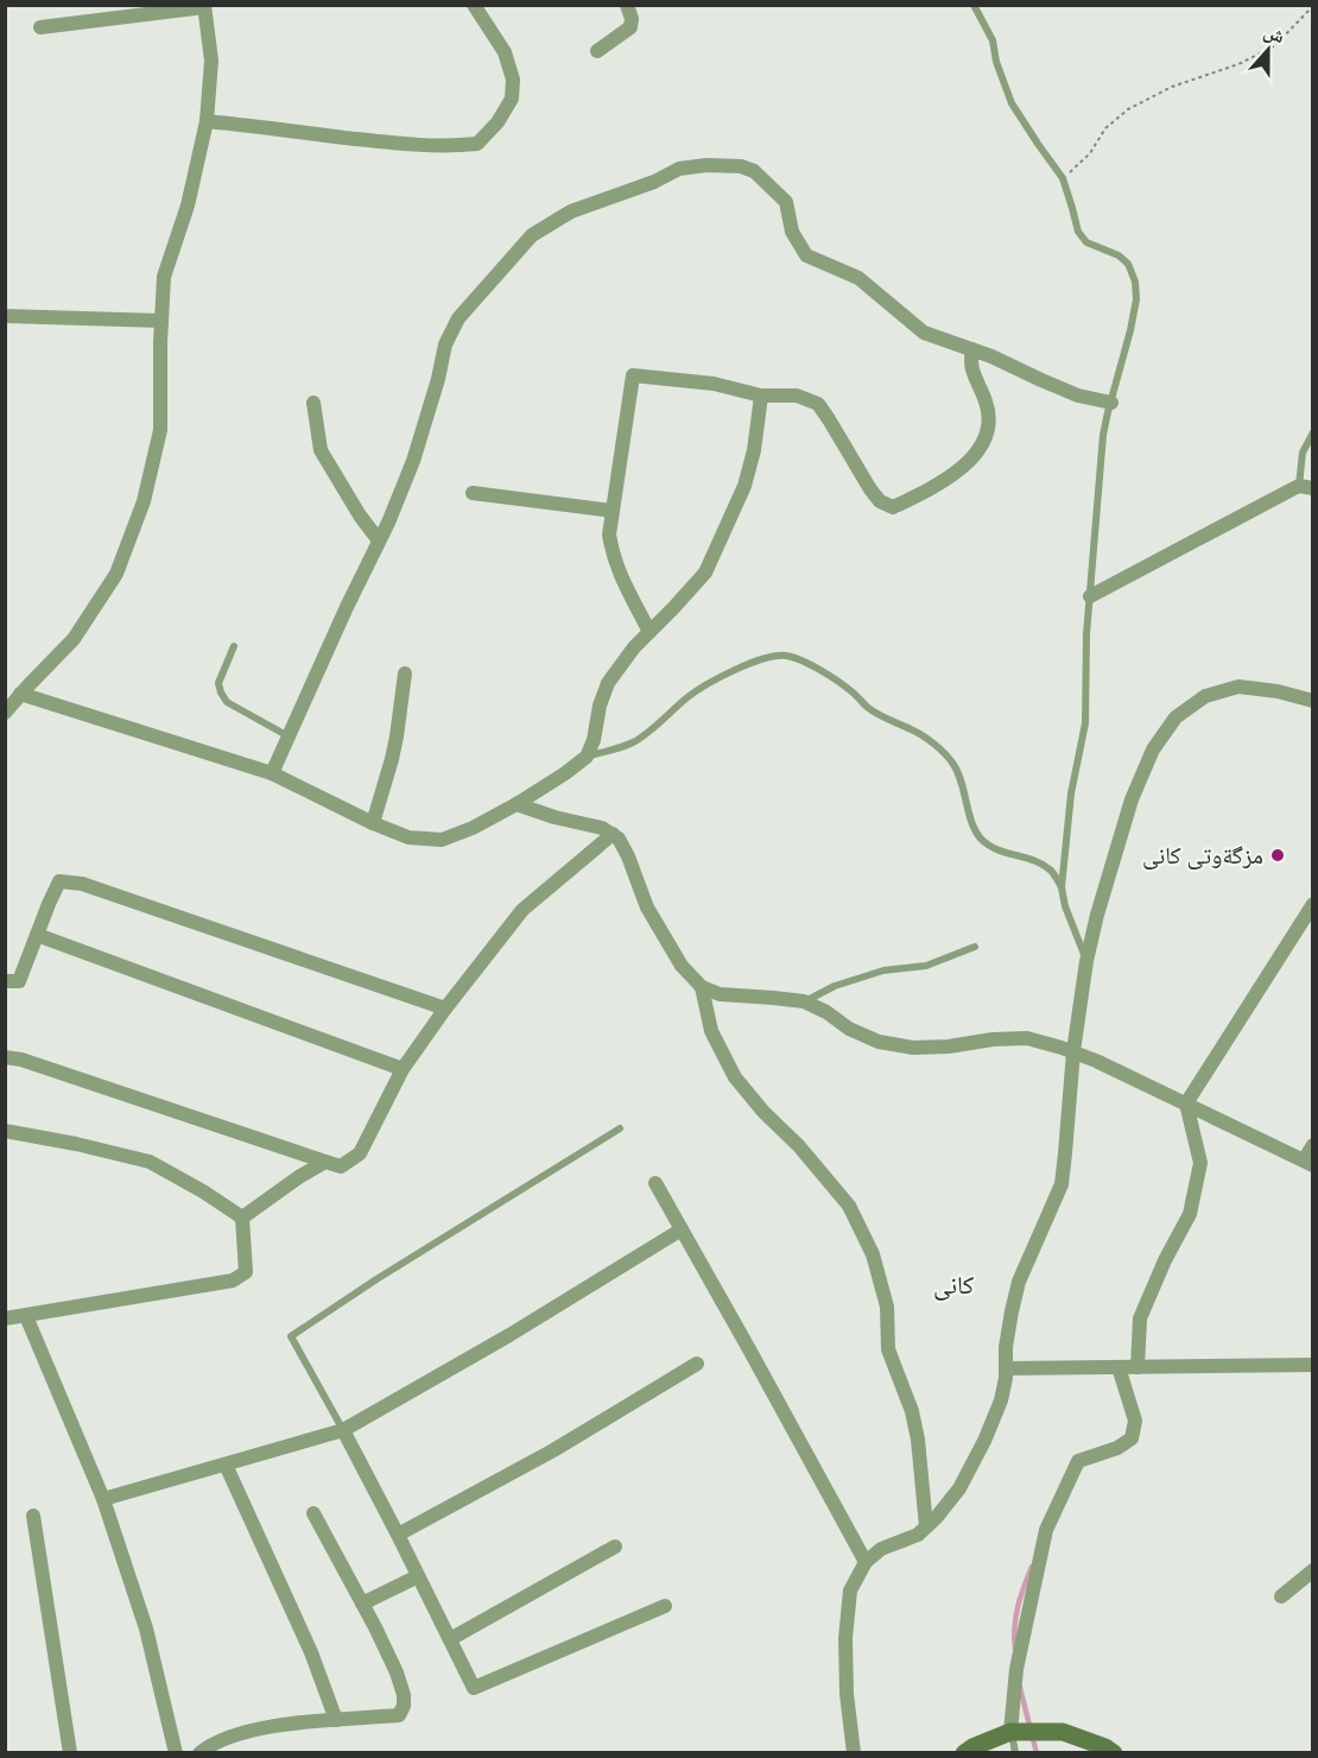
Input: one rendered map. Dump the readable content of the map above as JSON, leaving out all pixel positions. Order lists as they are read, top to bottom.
{
  "districts": ["کانی"],
  "places": ["مزگةوتی کانی"],
  "north": "top"
}
